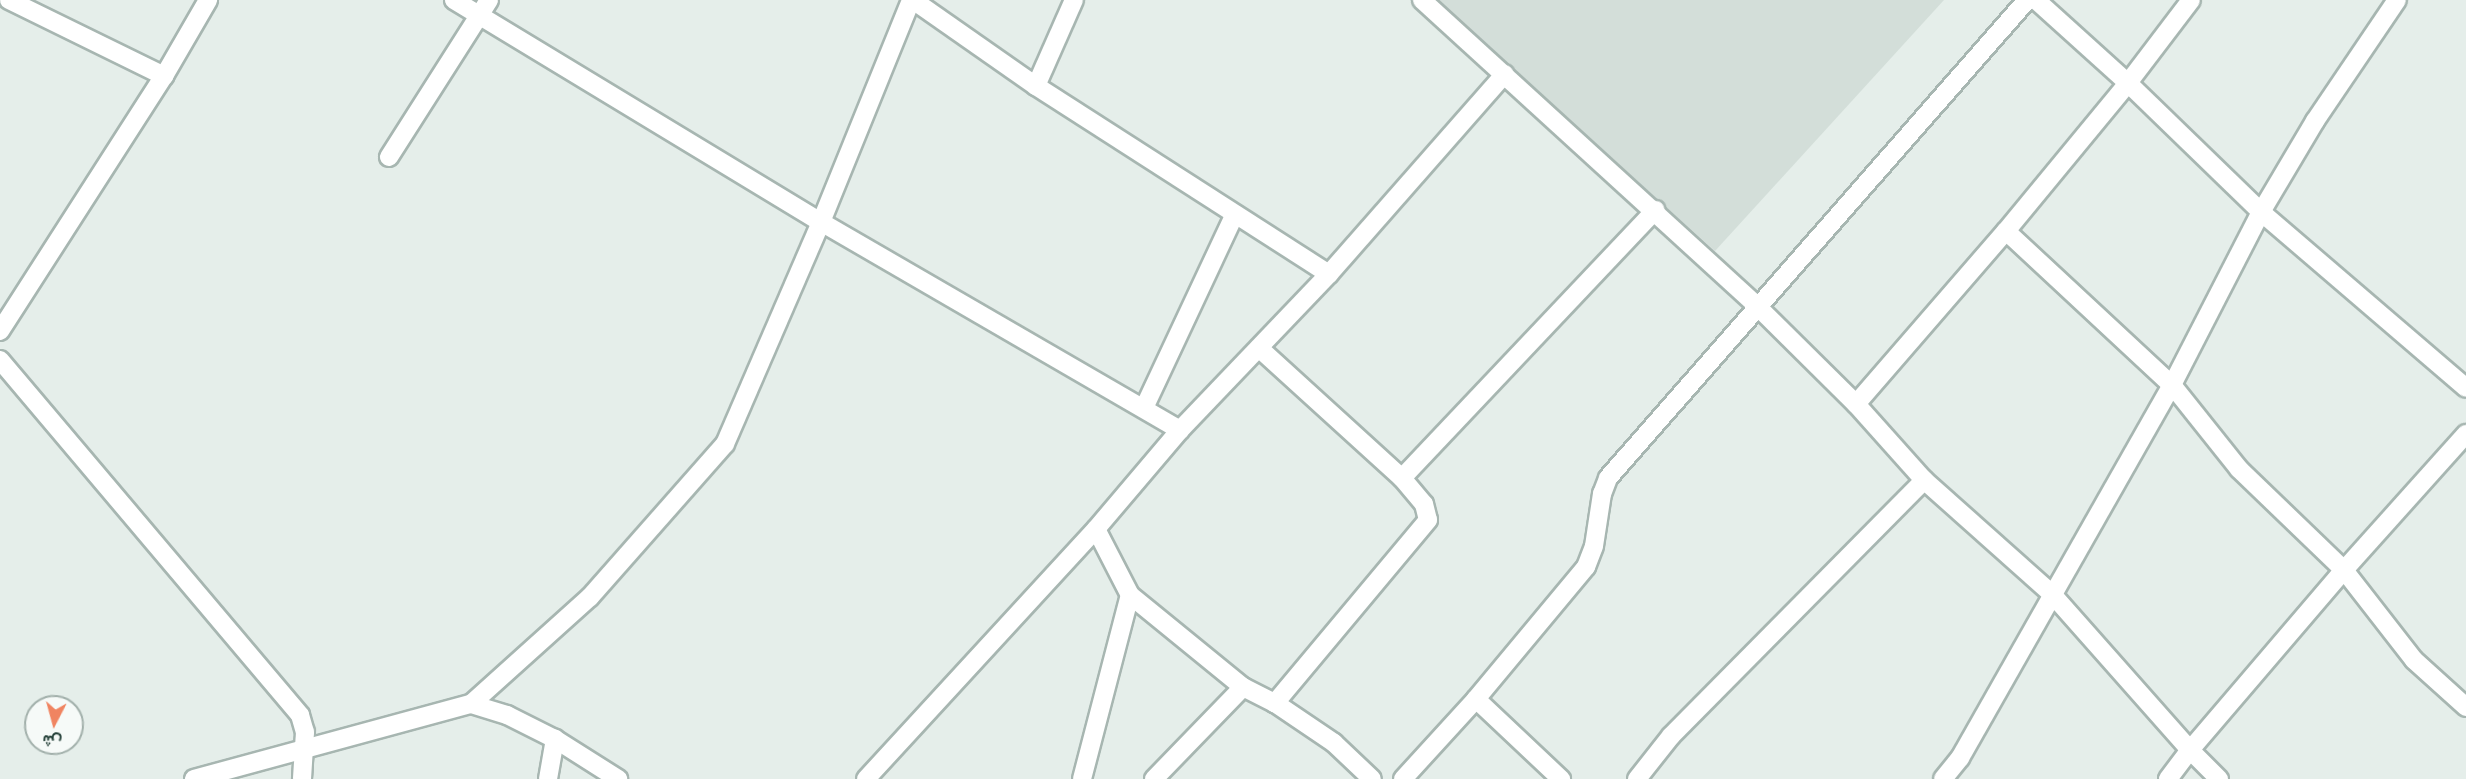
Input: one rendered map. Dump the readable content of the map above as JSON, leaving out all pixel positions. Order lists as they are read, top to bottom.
{
  "north": "bottom"
}
